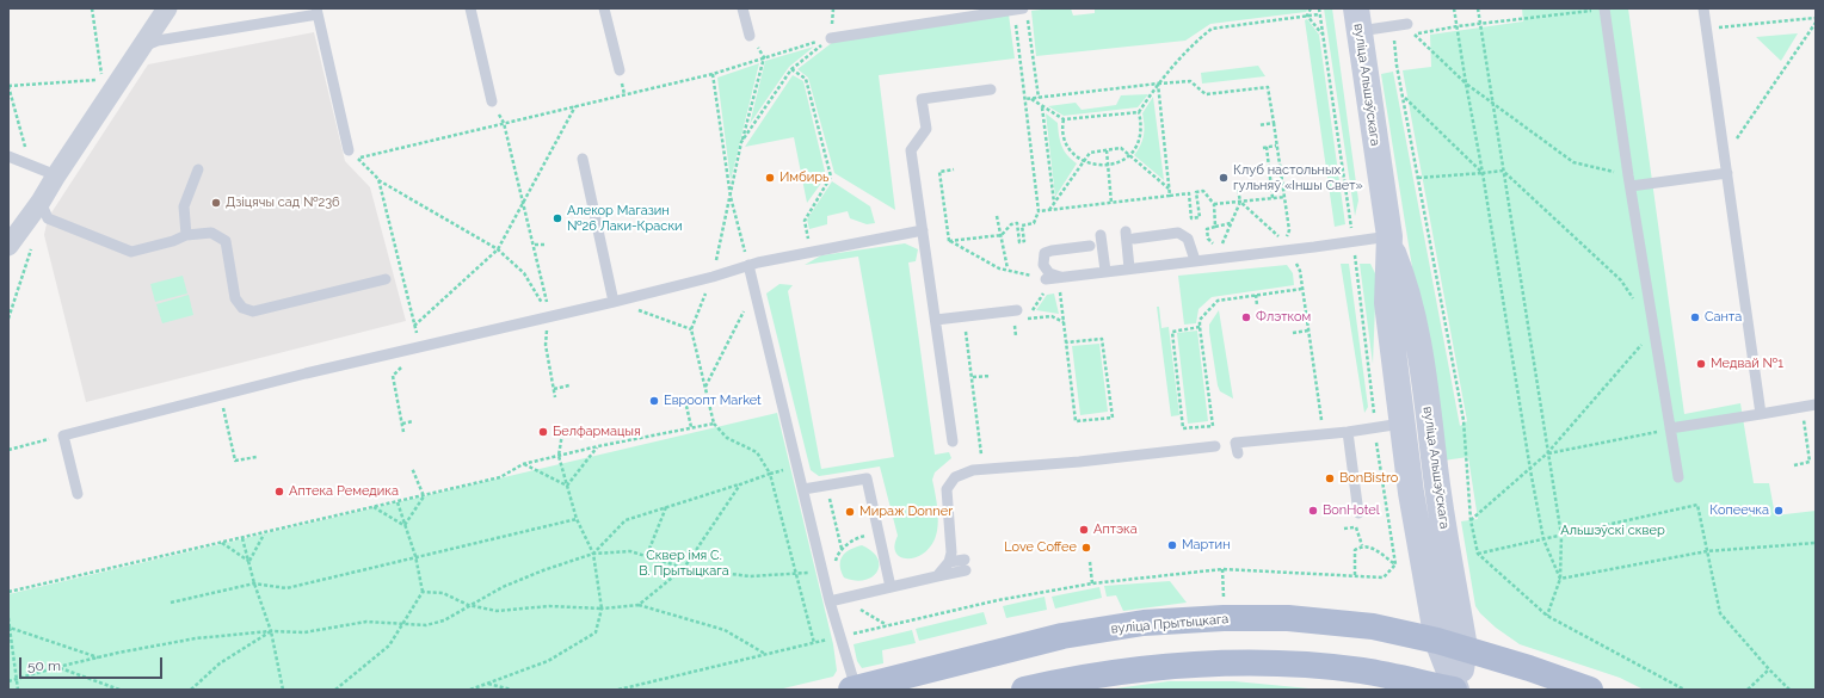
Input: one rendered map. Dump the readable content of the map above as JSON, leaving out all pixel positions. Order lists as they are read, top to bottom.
{
  "streets": {
    "main road": ["вуліца Альшэўскага", "вуліца Прытыцкага"]
  },
  "crossings": [
    ["вуліца Альшэўскага", "вуліца Прытыцкага"]
  ],
  "parks": ["Альшэўскі сквер", "Сквер імя С. В. Прытыцкага"],
  "places": [
    "Имбирь",
    "Клуб настольных гульняў «Іншы Свет»",
    "Дзіцячы сад №236",
    "Алекор Магазин №26 Лаки-Краски",
    "Флэтком",
    "Санта",
    "Медвай №1",
    "Евроопт Market",
    "Белфармацыя",
    "BonBistro",
    "Аптека Ремедика",
    "BonHotel",
    "Копеечка",
    "Мираж Donner",
    "Аптэка",
    "Мартин",
    "Love Coffee"
  ],
  "scale_bar": "50 m"
}
